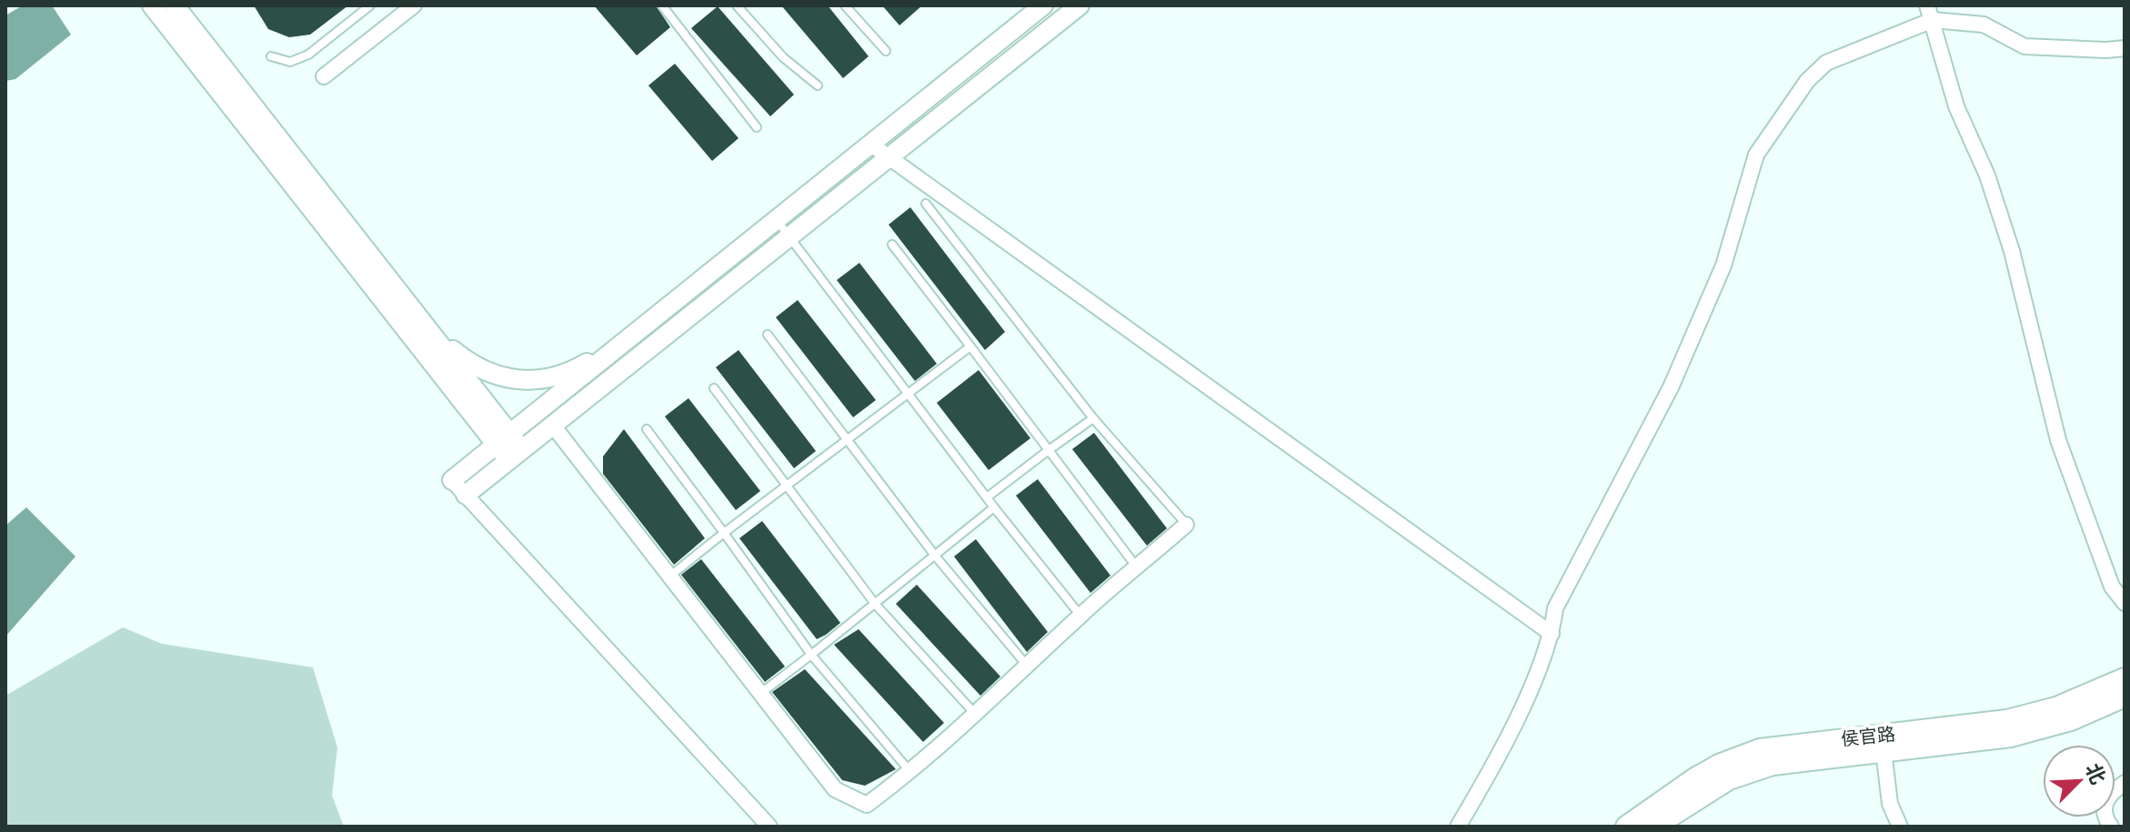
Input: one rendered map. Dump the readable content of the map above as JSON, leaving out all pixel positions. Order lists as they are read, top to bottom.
{
  "streets": {
    "main road": ["侯官路"]
  },
  "north": "top right"
}
